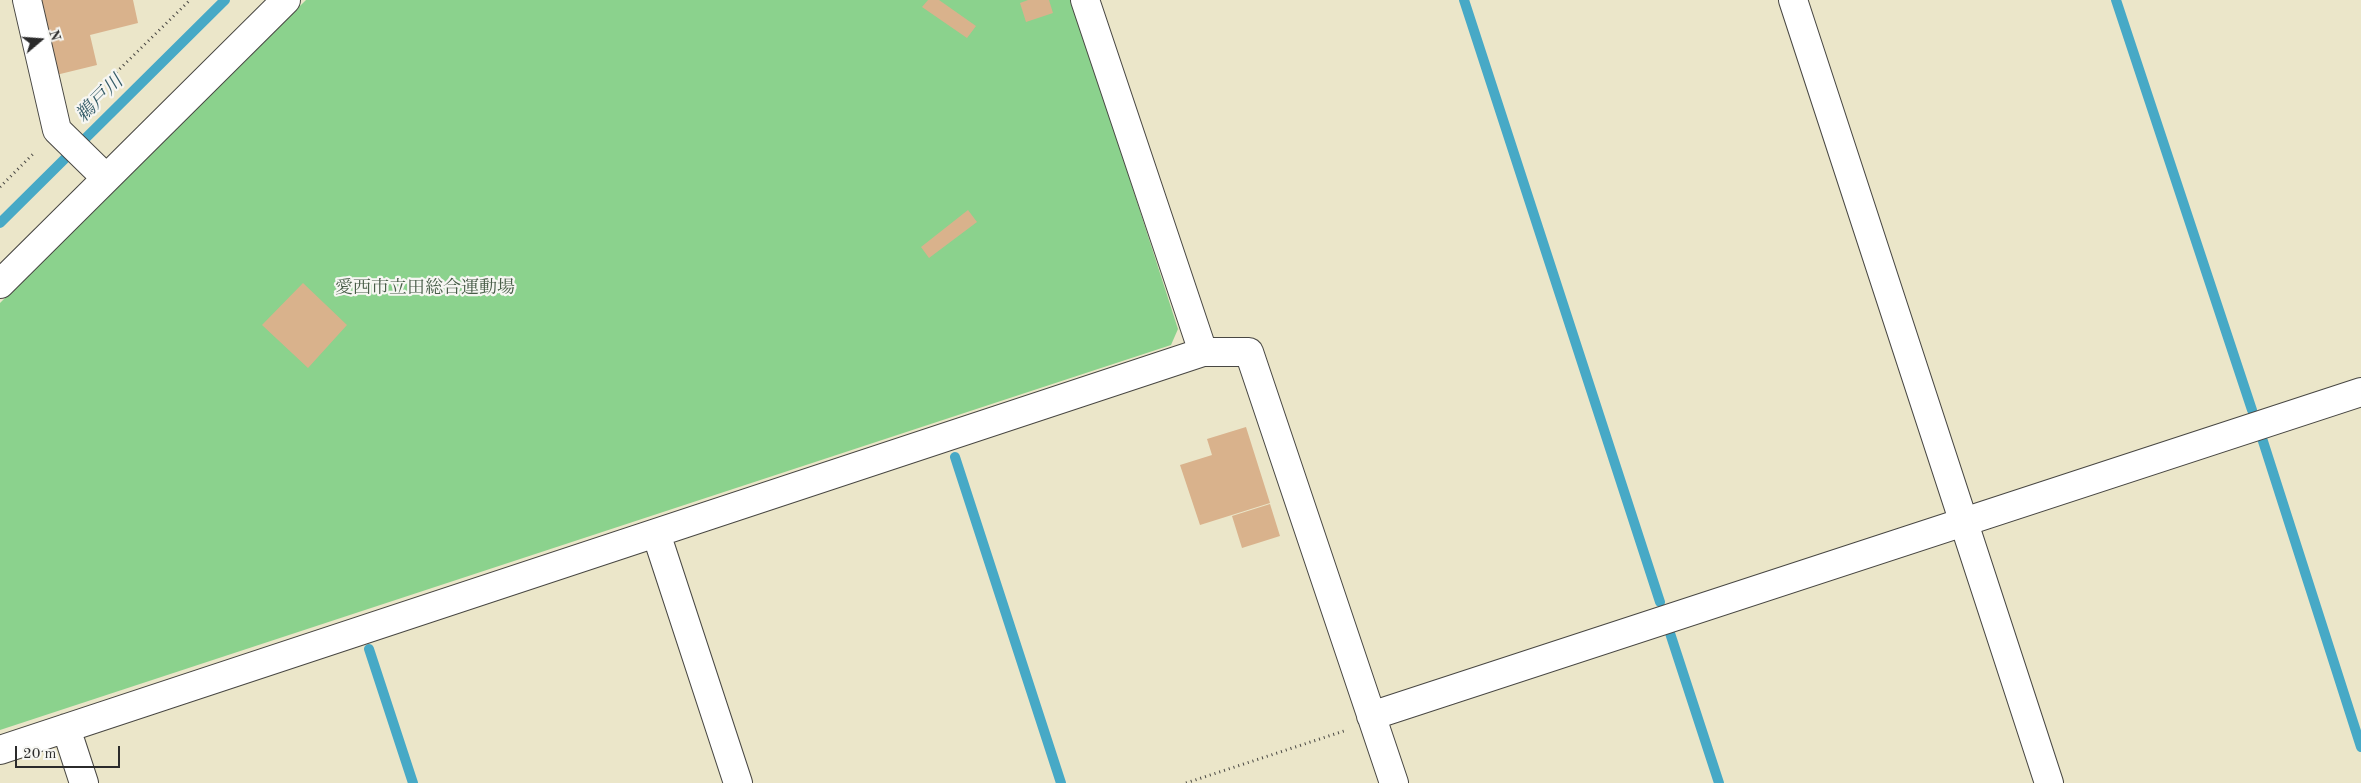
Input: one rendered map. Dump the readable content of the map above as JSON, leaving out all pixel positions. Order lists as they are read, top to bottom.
{
  "water": ["鵜戸川"],
  "parks": ["愛西市立田総合運動場"],
  "scale_bar": "20 m",
  "north": "right"
}
